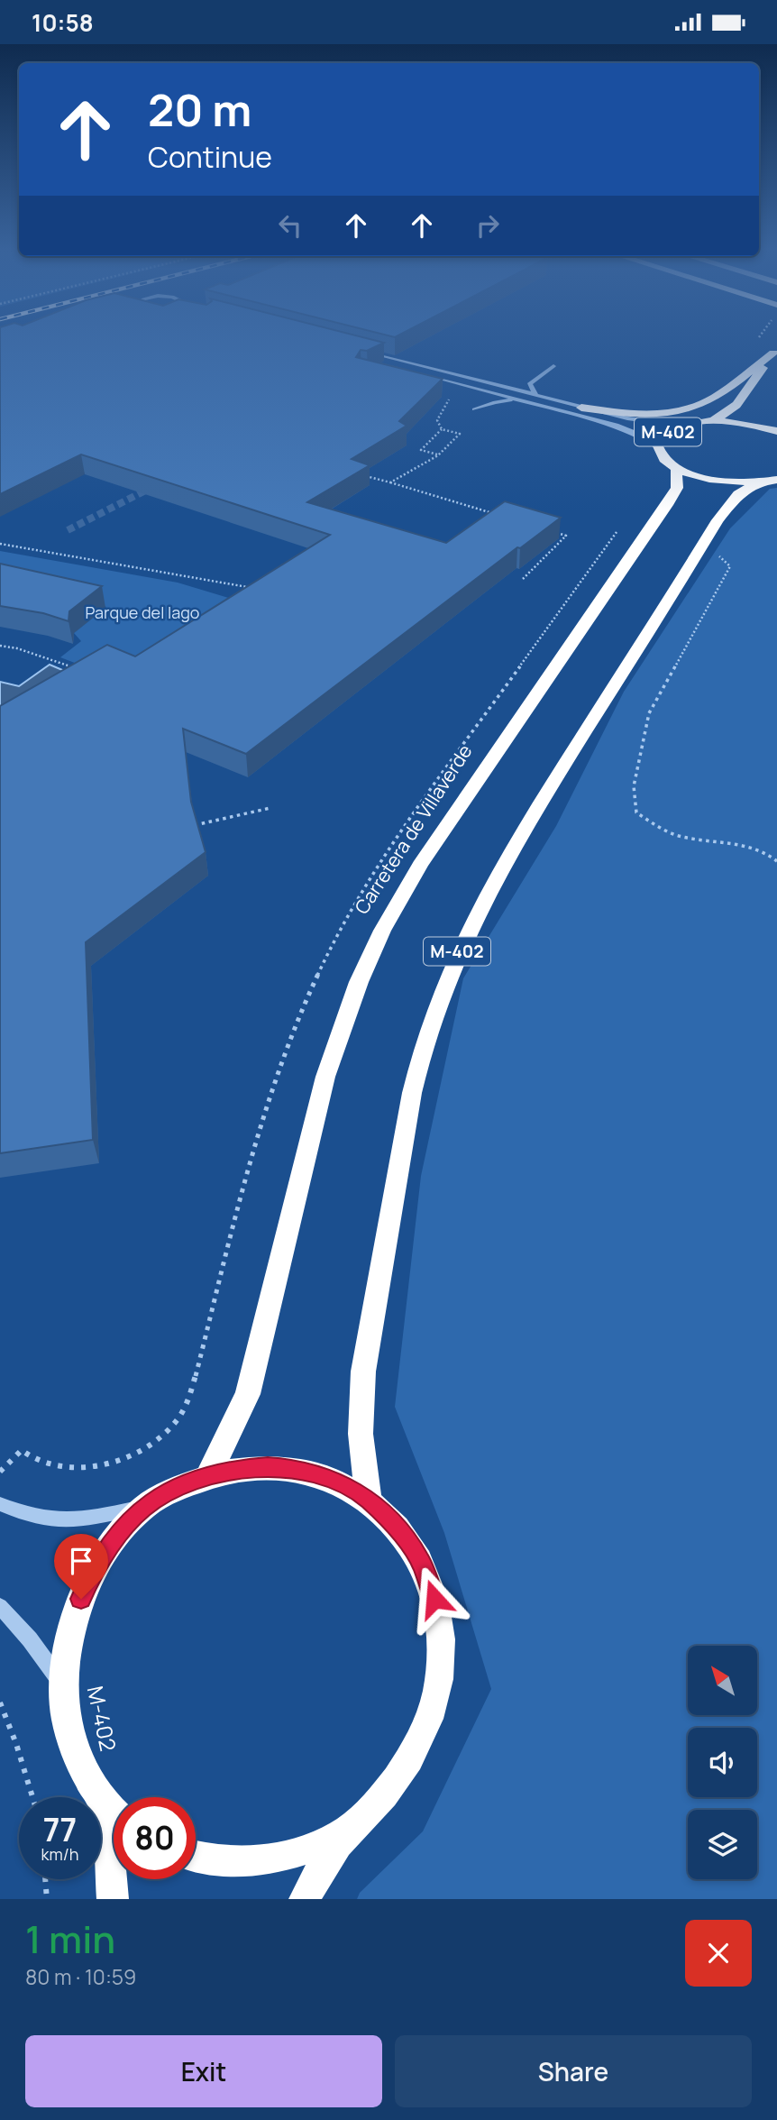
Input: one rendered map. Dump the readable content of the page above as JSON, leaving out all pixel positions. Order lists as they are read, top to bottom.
{
  "streets": {
    "highway": ["M-402", "Carretera de Villaverde"]
  },
  "crossings": [
    ["M-402", "Carretera de Villaverde"]
  ],
  "parks": ["Parque del lago"],
  "north": "top left",
  "page": {
    "status": "10:58",
    "turn": ["20 m", "Continue"],
    "speed": "77 km/h",
    "limit": "80",
    "heading": ["1 min", "80 m · 10:59"],
    "buttons": ["Exit", "Share"]
  }
}
